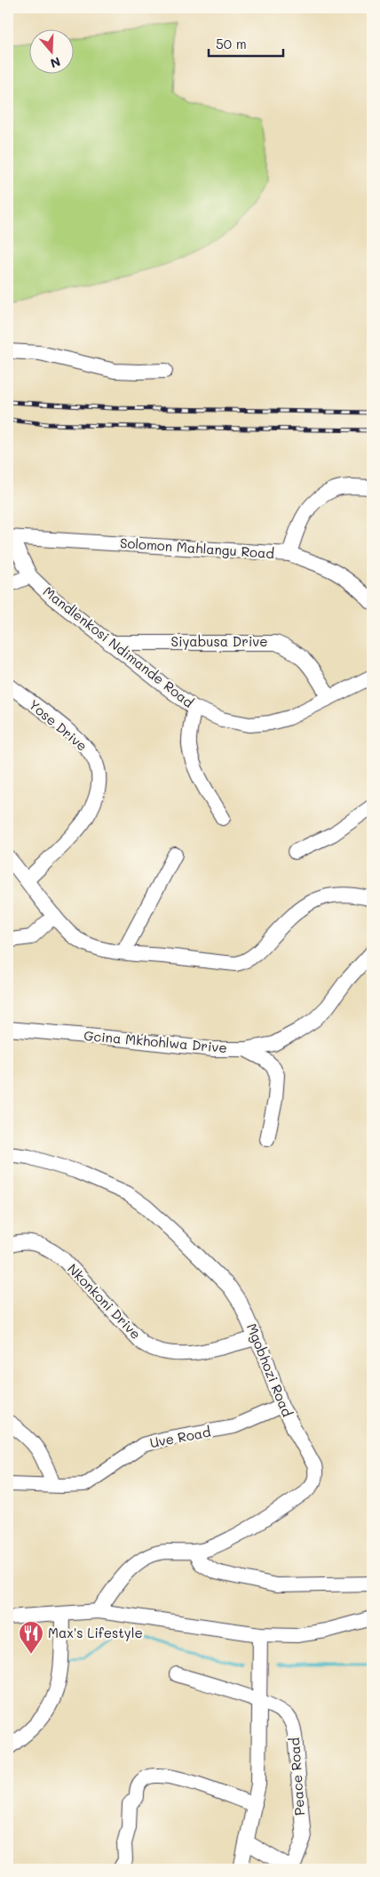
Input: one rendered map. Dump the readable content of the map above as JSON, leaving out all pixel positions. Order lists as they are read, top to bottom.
{
  "streets": {
    "street": [
      "Solomon Mahlangu Road",
      "Siyabusa Drive",
      "Mandlenkosi Ndimande Road",
      "Yose Drive",
      "Gcina Mkhohlwa Drive",
      "Nkonkoni Drive",
      "Mgobhozi Road",
      "Uve Road",
      "Peace Road"
    ]
  },
  "crossings": [
    ["Solomon Mahlangu Road", "Mandlenkosi Ndimande Road"],
    ["Siyabusa Drive", "Mandlenkosi Ndimande Road"],
    ["Nkonkoni Drive", "Mgobhozi Road"],
    ["Mgobhozi Road", "Uve Road"]
  ],
  "places": {
    "restaurant": ["Max's Lifestyle"]
  },
  "scale_bar": "50 m",
  "north": "bottom"
}
